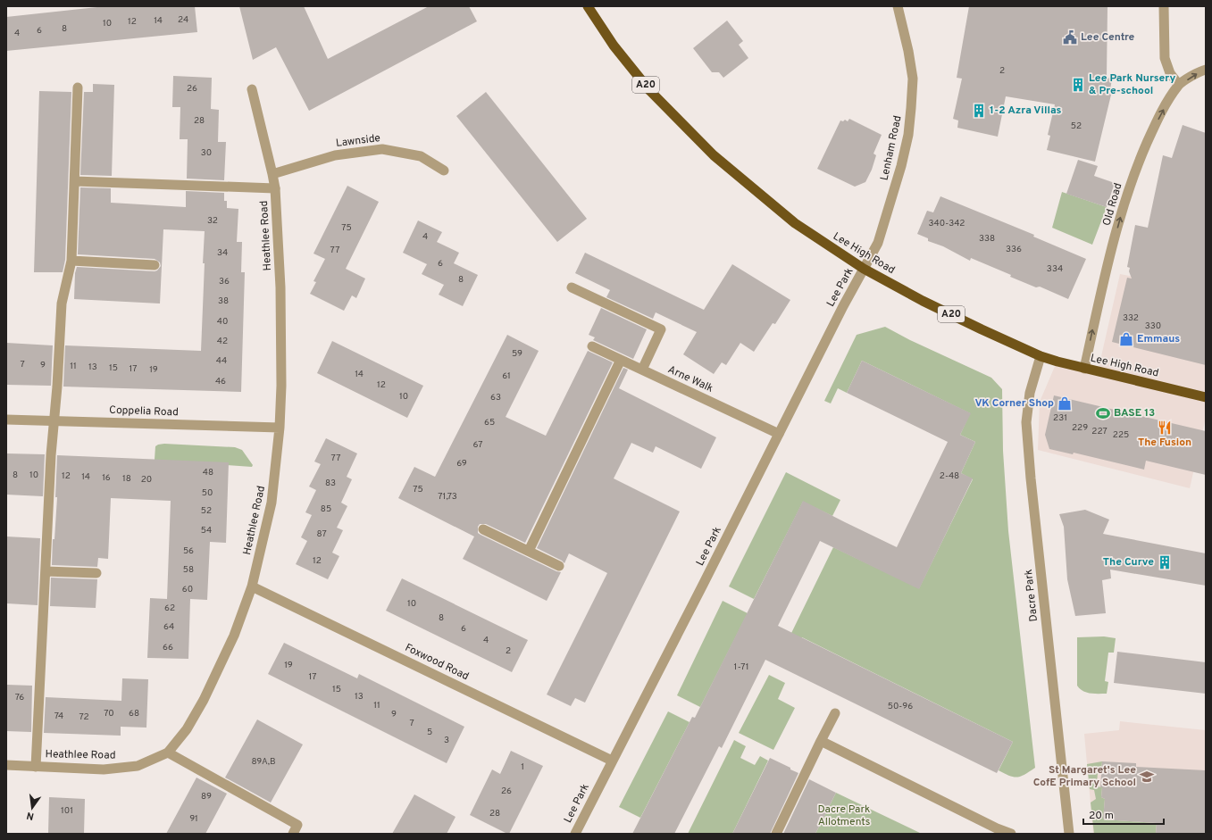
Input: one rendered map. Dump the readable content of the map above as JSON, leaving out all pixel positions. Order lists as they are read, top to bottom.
{
  "streets": {
    "highway": ["A20", "Lee High Road"],
    "street": [
      "Lawnside",
      "Lenham Road",
      "Old Road",
      "Heathlee Road",
      "Lee Park",
      "Arne Walk",
      "Coppelia Road",
      "Dacre Park",
      "Foxwood Road"
    ]
  },
  "crossings": [
    ["Lawnside", "Heathlee Road"],
    ["Lenham Road", "Lee High Road"],
    ["Lenham Road", "Lee Park"],
    ["Old Road", "Lee High Road"],
    ["Heathlee Road", "Coppelia Road"],
    ["Heathlee Road", "Foxwood Road"],
    ["Lee High Road", "Lee Park"],
    ["Lee High Road", "Dacre Park"],
    ["Lee Park", "Arne Walk"],
    ["Lee Park", "Foxwood Road"]
  ],
  "one_way": ["Old Road"],
  "parks": ["Dacre Park Allotments"],
  "places": {
    "public building": ["Lee Centre"],
    "building": ["Lee Park Nursery & Pre-school", "1-2 Azra Villas", "The Curve"],
    "shop": ["Emmaus", "VK Corner Shop"],
    "sports": ["BASE 13"],
    "restaurant": ["The Fusion"],
    "school or university": ["St Margaret's Lee CofE Primary School"]
  },
  "house_numbers": [
    "24",
    "14",
    "12",
    "10",
    "8",
    "6",
    "4",
    "2",
    "26",
    "28",
    "52",
    "30",
    "32",
    "340-342",
    "75",
    "4",
    "338",
    "336",
    "77",
    "34",
    "6",
    "334",
    "8",
    "36",
    "38",
    "332",
    "40",
    "330",
    "42",
    "59",
    "44",
    "7",
    "9",
    "11",
    "13",
    "15",
    "17",
    "19",
    "14",
    "61",
    "46",
    "12",
    "10",
    "63",
    "231",
    "65",
    "229",
    "227",
    "225",
    "67",
    "77",
    "69",
    "48",
    "8",
    "10",
    "12",
    "2-48",
    "14",
    "16",
    "18",
    "20",
    "83",
    "75",
    "50",
    "71,73",
    "85",
    "52",
    "54",
    "87",
    "56",
    "12",
    "58",
    "60",
    "10",
    "62",
    "8",
    "64",
    "6",
    "4",
    "66",
    "2",
    "19",
    "1-71",
    "17",
    "15",
    "13",
    "76",
    "11",
    "50-96",
    "70",
    "68",
    "9",
    "74",
    "72",
    "7",
    "5",
    "3",
    "89A,B",
    "1",
    "26",
    "89",
    "101",
    "28",
    "91"
  ],
  "scale_bar": "20 m",
  "north": "bottom"
}
